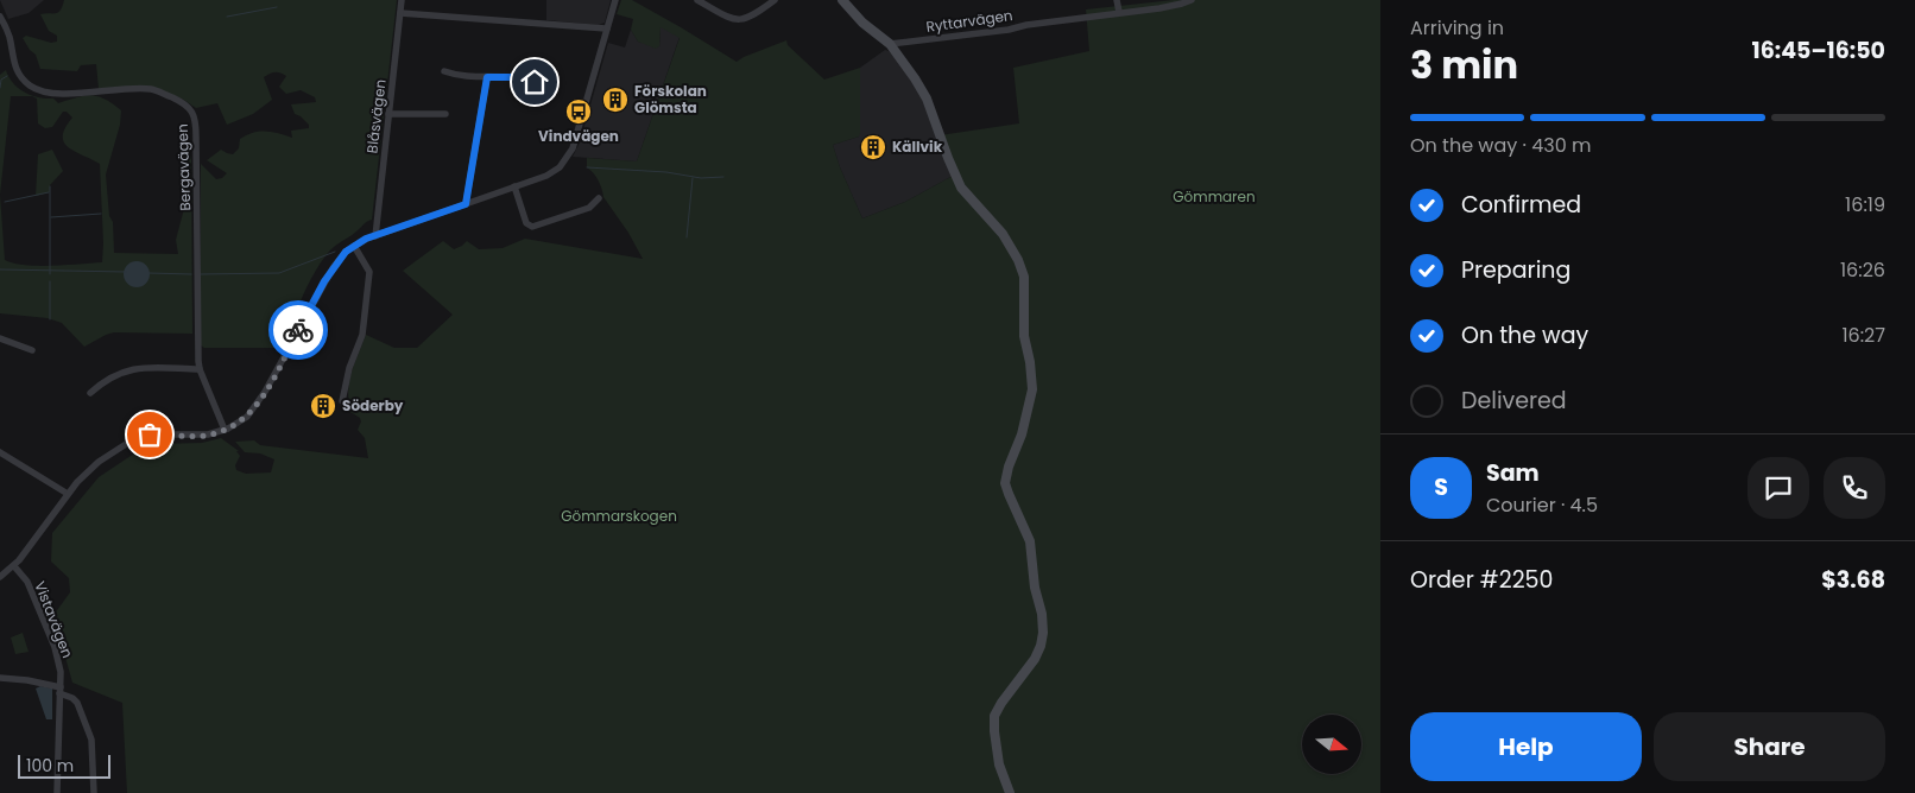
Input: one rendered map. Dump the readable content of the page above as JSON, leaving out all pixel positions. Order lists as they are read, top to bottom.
{
  "streets": {
    "street": [
      "Ryttarvägen",
      "Blåsvägen",
      "Bergavägen",
      "Vistavägen"
    ]
  },
  "parks": ["Gömmaren", "Gömmarskogen"],
  "places": {
    "building": ["Förskolan Glömsta", "Källvik", "Söderby"],
    "bus stop": ["Vindvägen"]
  },
  "scale_bar": "100 m",
  "north": "right",
  "page": {
    "heading": ["3 min", "Arriving in", "16:45–16:50"],
    "panel": [
      "Sam",
      "Courier · 4.5",
      "Order #2250",
      "$3.68"
    ],
    "bar": "On the way · 430 m",
    "list": [
      ["Confirmed", "16:19"],
      ["Preparing", "16:26"],
      ["On the way", "16:27"],
      "Delivered"
    ],
    "round": "S",
    "buttons": ["Help", "Share"],
    "scale": "100 m"
  }
}
